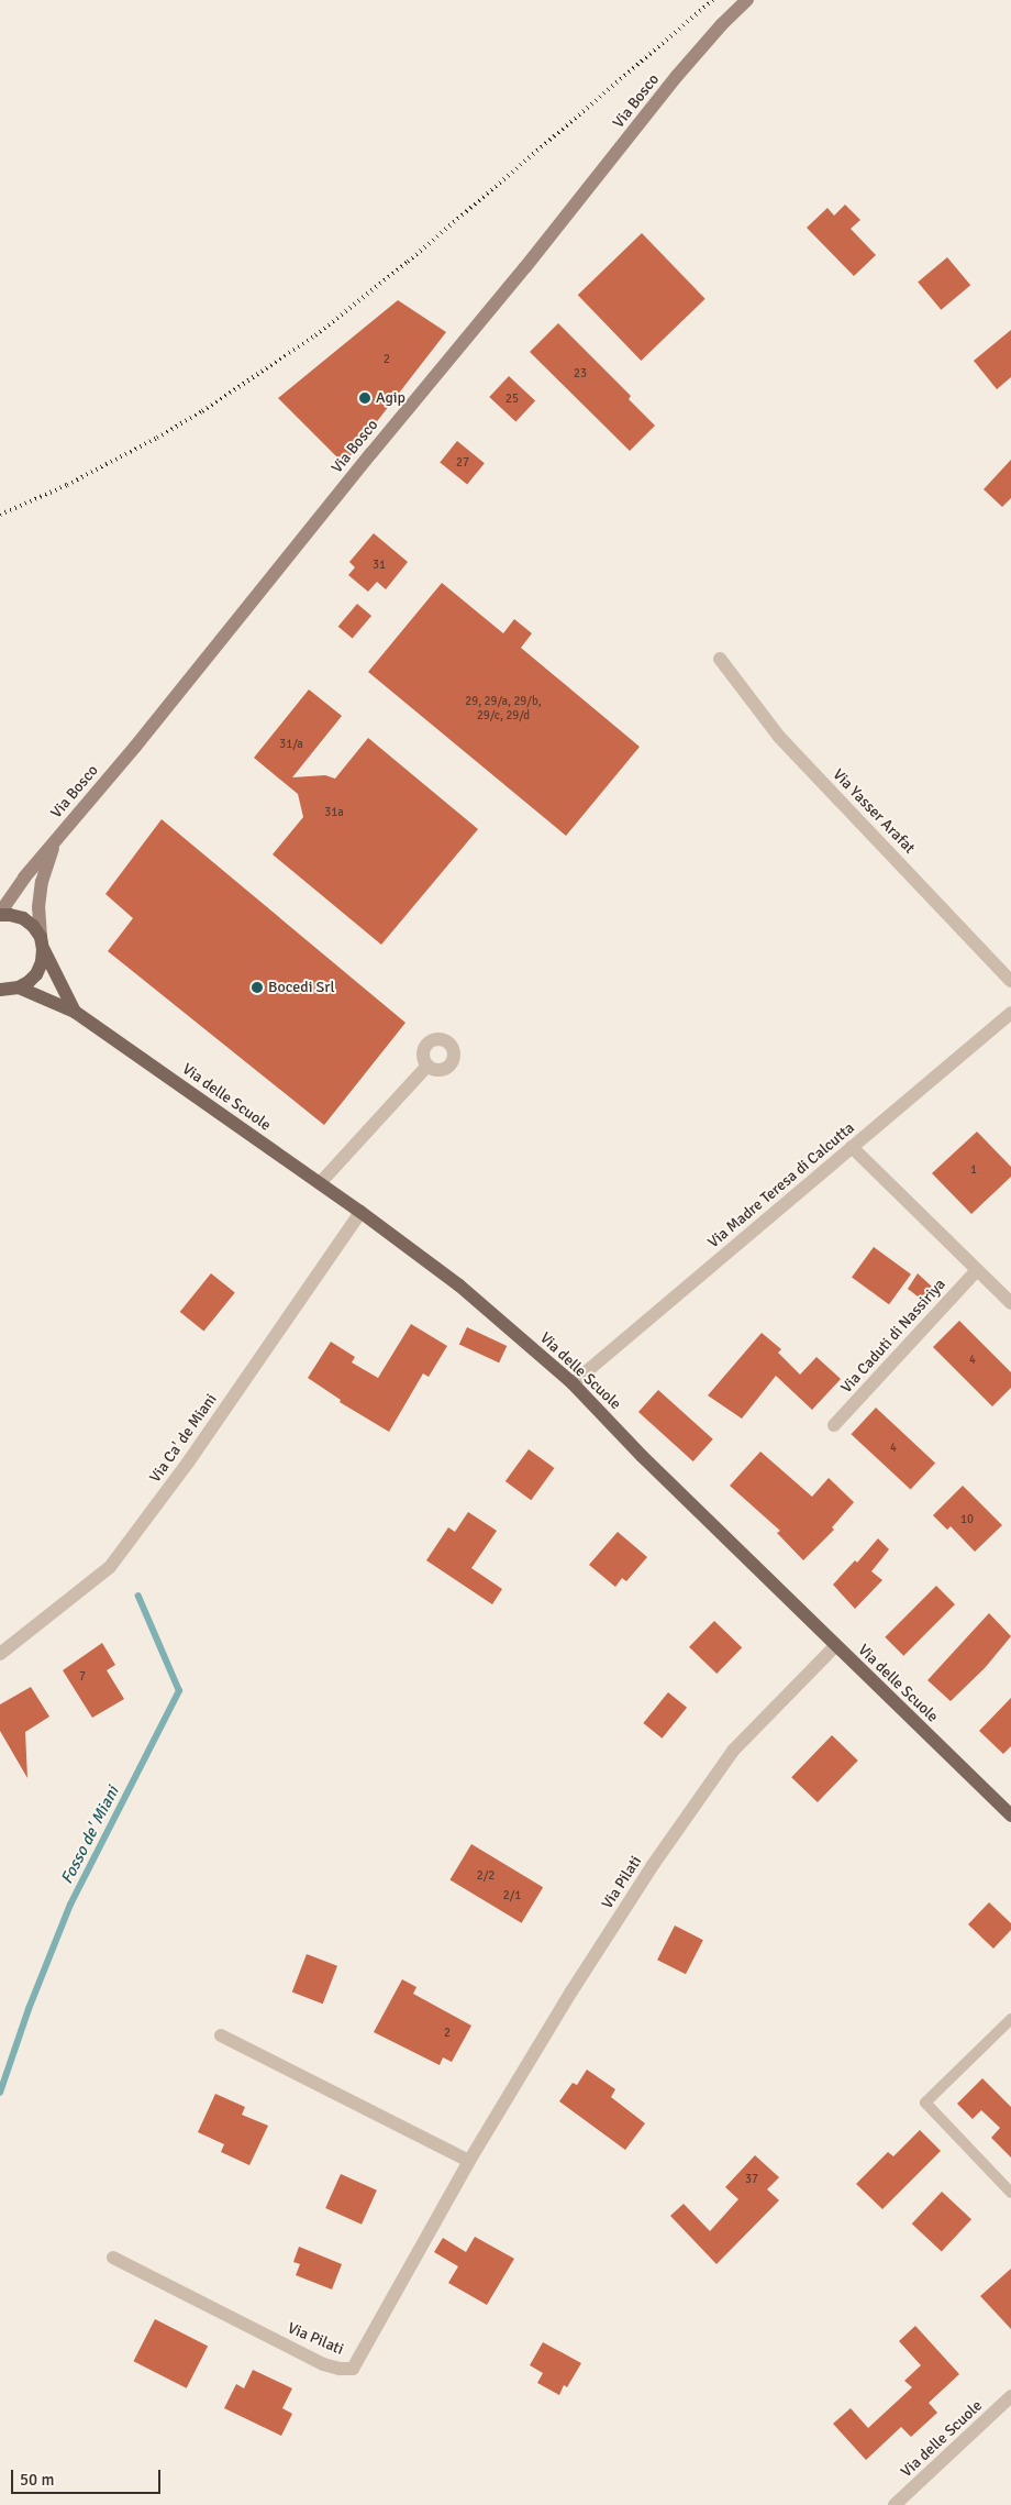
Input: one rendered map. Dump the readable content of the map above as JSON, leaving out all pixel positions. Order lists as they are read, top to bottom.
{
  "streets": {
    "main road": ["Via Bosco", "Via delle Scuole"],
    "street": [
      "Via Yasser Arafat",
      "Via Madre Teresa di Calcutta",
      "Via Caduti di Nassiriya",
      "Via Ca' de Miani",
      "Via Pilati"
    ]
  },
  "crossings": [
    ["Via Bosco", "Via delle Scuole"],
    ["Via delle Scuole", "Via Madre Teresa di Calcutta"],
    ["Via delle Scuole", "Via Ca' de Miani"],
    ["Via delle Scuole", "Via Pilati"]
  ],
  "water": ["Fosso de' Miani"],
  "places": ["Agip", "Bocedi Srl"],
  "house_numbers": [
    "2",
    "23",
    "25",
    "27",
    "31",
    "29, 29/a, 29/b, 29/c, 29/d",
    "31/a",
    "31a",
    "1",
    "4",
    "4",
    "10",
    "7",
    "2/2",
    "2/1",
    "2",
    "37"
  ],
  "scale_bar": "50 m"
}
